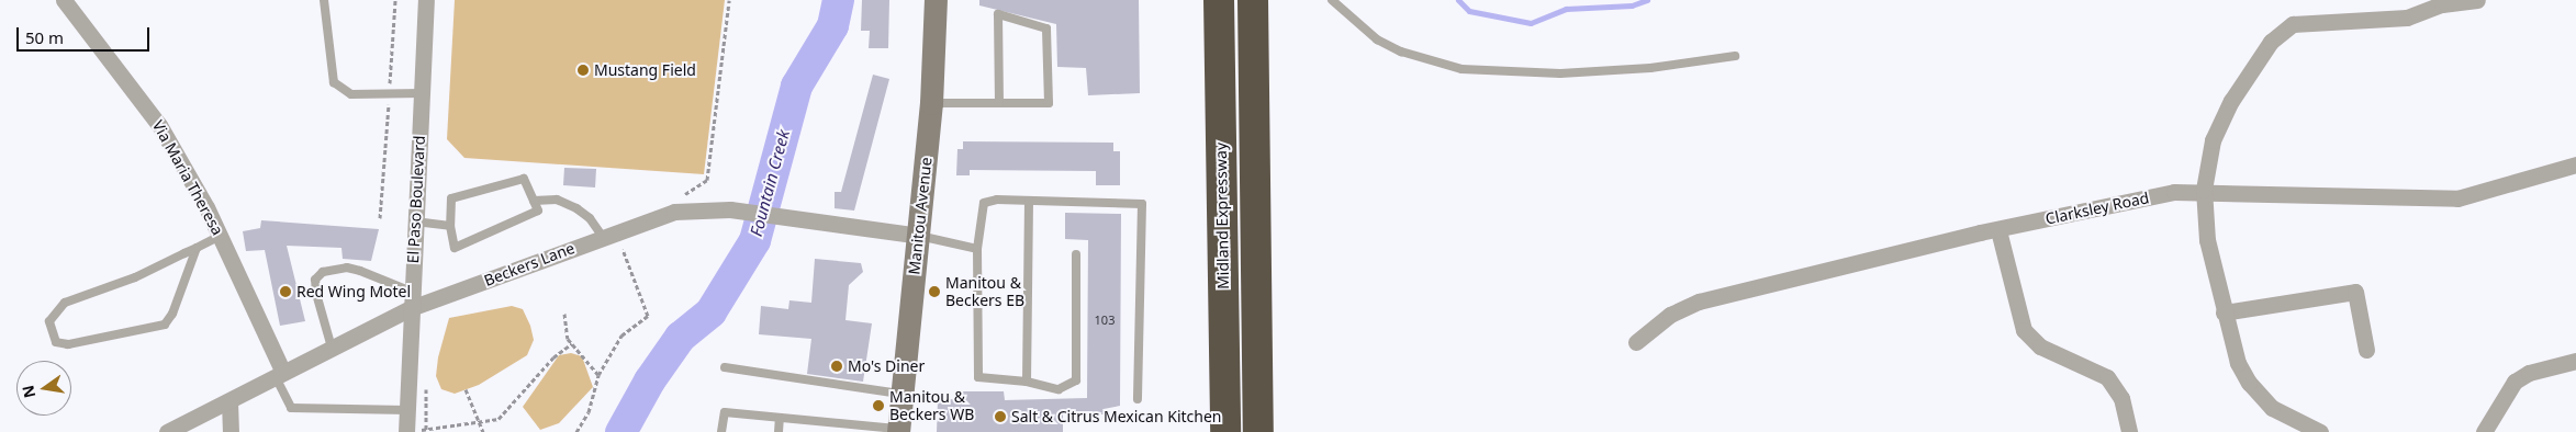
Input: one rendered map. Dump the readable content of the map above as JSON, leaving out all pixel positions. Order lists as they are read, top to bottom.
{
  "streets": {
    "highway": ["Midland Expressway"],
    "main road": ["Manitou Avenue"],
    "street": [
      "Via Maria Theresa",
      "El Paso Boulevard",
      "Clarksley Road",
      "Beckers Lane"
    ]
  },
  "crossings": [
    ["Via Maria Theresa", "Beckers Lane"],
    ["El Paso Boulevard", "Beckers Lane"],
    ["Manitou Avenue", "Beckers Lane"]
  ],
  "water": ["Fountain Creek"],
  "places": [
    "Mustang Field",
    "Red Wing Motel",
    "Manitou & Beckers EB",
    "Mo's Diner",
    "Manitou & Beckers WB",
    "Salt & Citrus Mexican Kitchen"
  ],
  "house_numbers": ["103"],
  "scale_bar": "50 m",
  "north": "left"
}
